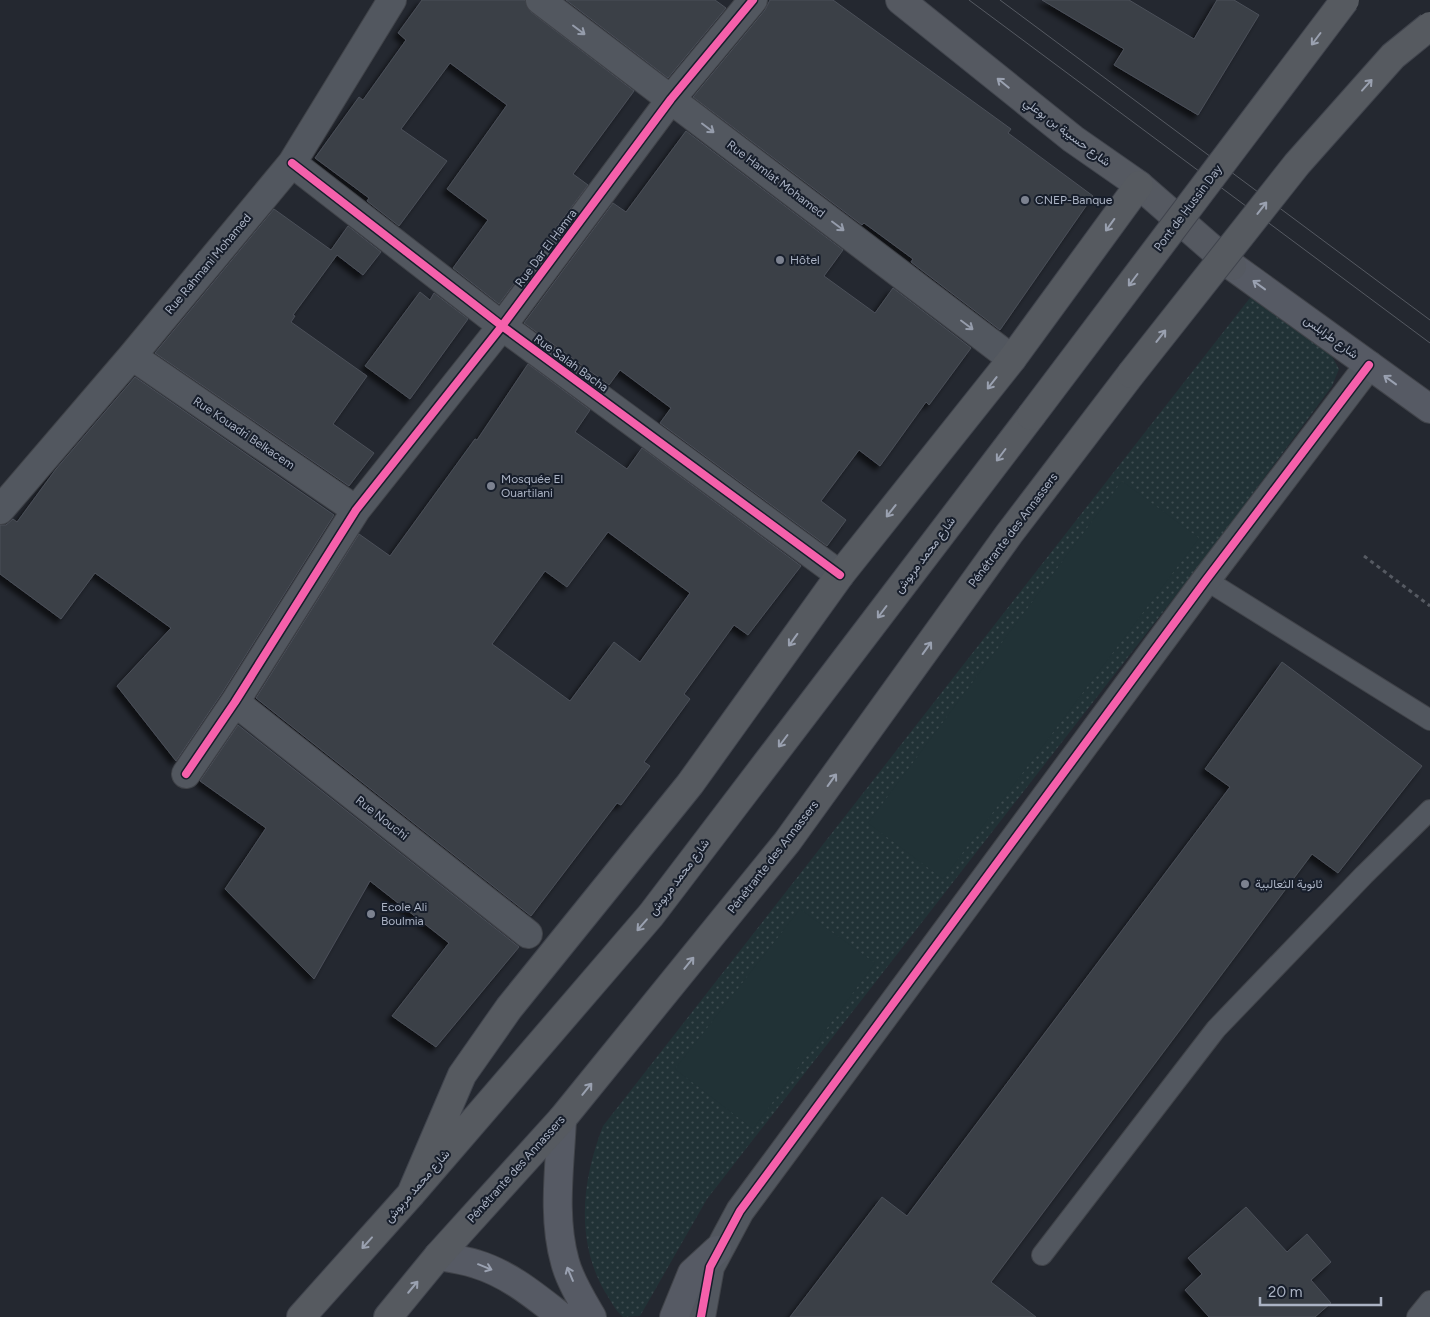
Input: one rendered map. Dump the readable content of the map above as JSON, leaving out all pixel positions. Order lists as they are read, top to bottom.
{
  "streets": {
    "highway": ["Pont de Hussin Day", "Pénétrante des Annassers", "شارع محمد مربوش"],
    "main road": ["شارع حسيبة بن بوعلي", "شارع طرابلس"],
    "street": [
      "Rue Hamlat Mohamed",
      "Rue Dar El Hamra",
      "Rue Rahmani Mohamed",
      "Rue Salah Bacha",
      "Rue Kouadri Belkacem",
      "Rue Nouchi"
    ]
  },
  "crossings": [
    ["شارع حسيبة بن بوعلي", "شارع طرابلس"],
    ["Rue Hamlat Mohamed", "Rue Dar El Hamra"],
    ["Pont de Hussin Day", "شارع محمد مربوش"],
    ["Rue Dar El Hamra", "Rue Salah Bacha"],
    ["Rue Dar El Hamra", "Rue Kouadri Belkacem"],
    ["Rue Dar El Hamra", "Rue Nouchi"],
    ["Rue Rahmani Mohamed", "Rue Salah Bacha"],
    ["Rue Rahmani Mohamed", "Rue Kouadri Belkacem"]
  ],
  "one_way": ["شارع حسيبة بن بوعلي", "Rue Hamlat Mohamed", "شارع طرابلس"],
  "places": [
    "CNEP-Banque",
    "Hôtel",
    "Mosquée El Ouartilani",
    "ثانوية الثعالبية",
    "Ecole Ali Boulmia"
  ],
  "scale_bar": "20 m"
}
